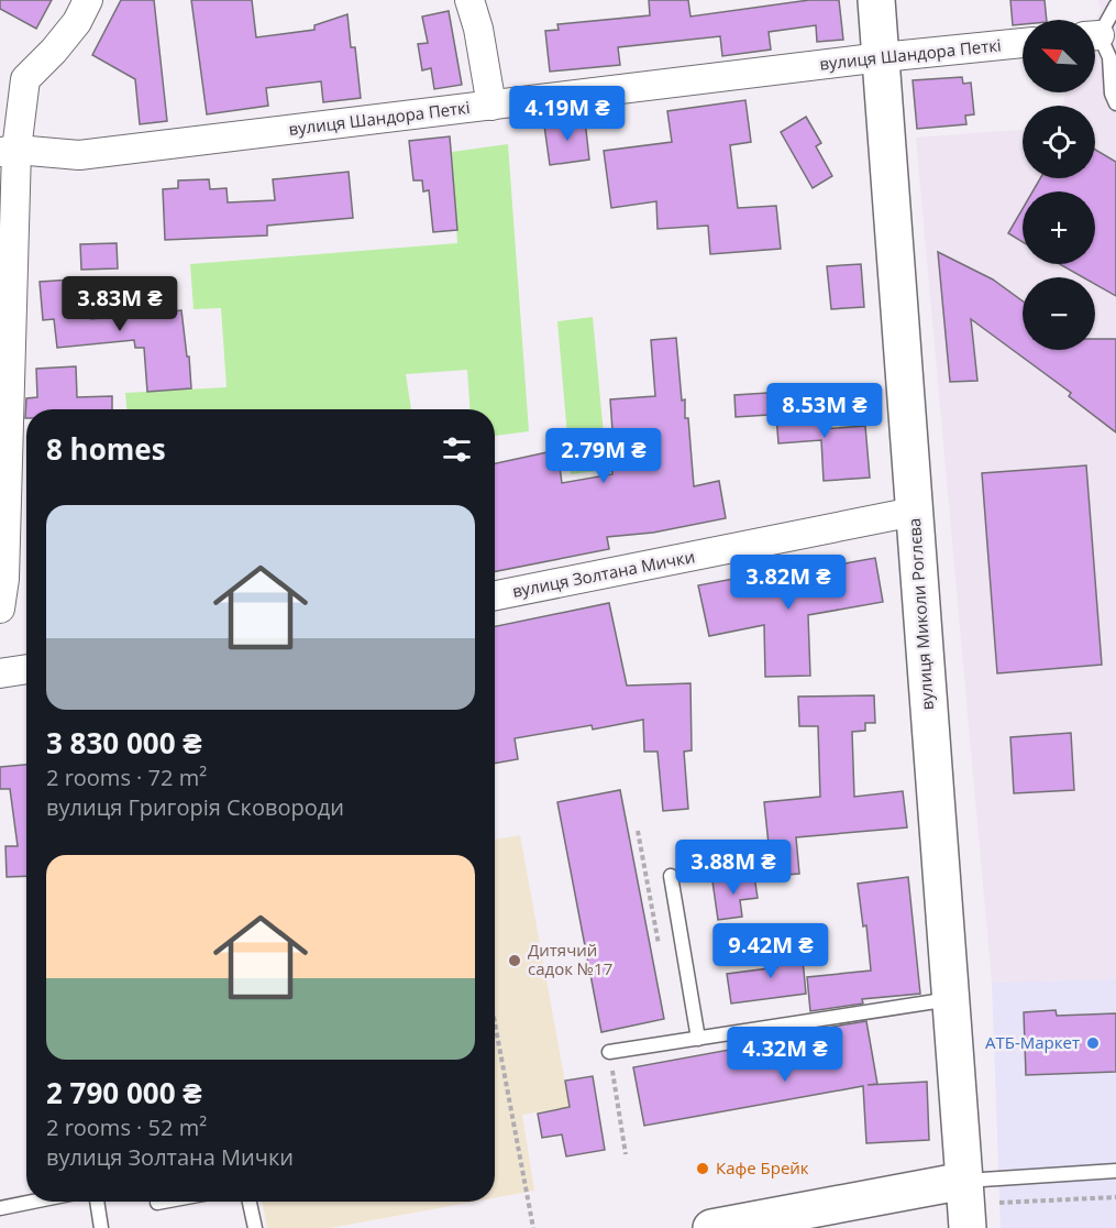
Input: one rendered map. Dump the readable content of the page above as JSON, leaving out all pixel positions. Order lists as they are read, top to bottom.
{
  "streets": {
    "street": ["вулиця Шандора Петкі", "вулиця Золтана Мички", "вулиця Миколи Роглєва"]
  },
  "crossings": [
    ["вулиця Шандора Петкі", "вулиця Миколи Роглєва"],
    ["вулиця Золтана Мички", "вулиця Миколи Роглєва"]
  ],
  "places": ["Дитячий садок №17", "АТБ-Маркет", "Кафе Брейк"],
  "north": "top left",
  "page": {
    "map_buttons": ["+", "−"],
    "price": [
      "4.19M ₴",
      "3.83M ₴",
      "8.53M ₴",
      "2.79M ₴",
      "3.82M ₴",
      "3.88M ₴",
      "9.42M ₴",
      "4.32M ₴"
    ],
    "heading": "8 homes",
    "list": [
      {
        "name": "3 830 000 ₴",
        "note": "2 rooms · 72 m² · вулиця Григорія Сковороди"
      },
      {
        "name": "2 790 000 ₴",
        "note": "2 rooms · 52 m² · вулиця Золтана Мички"
      }
    ]
  }
}
